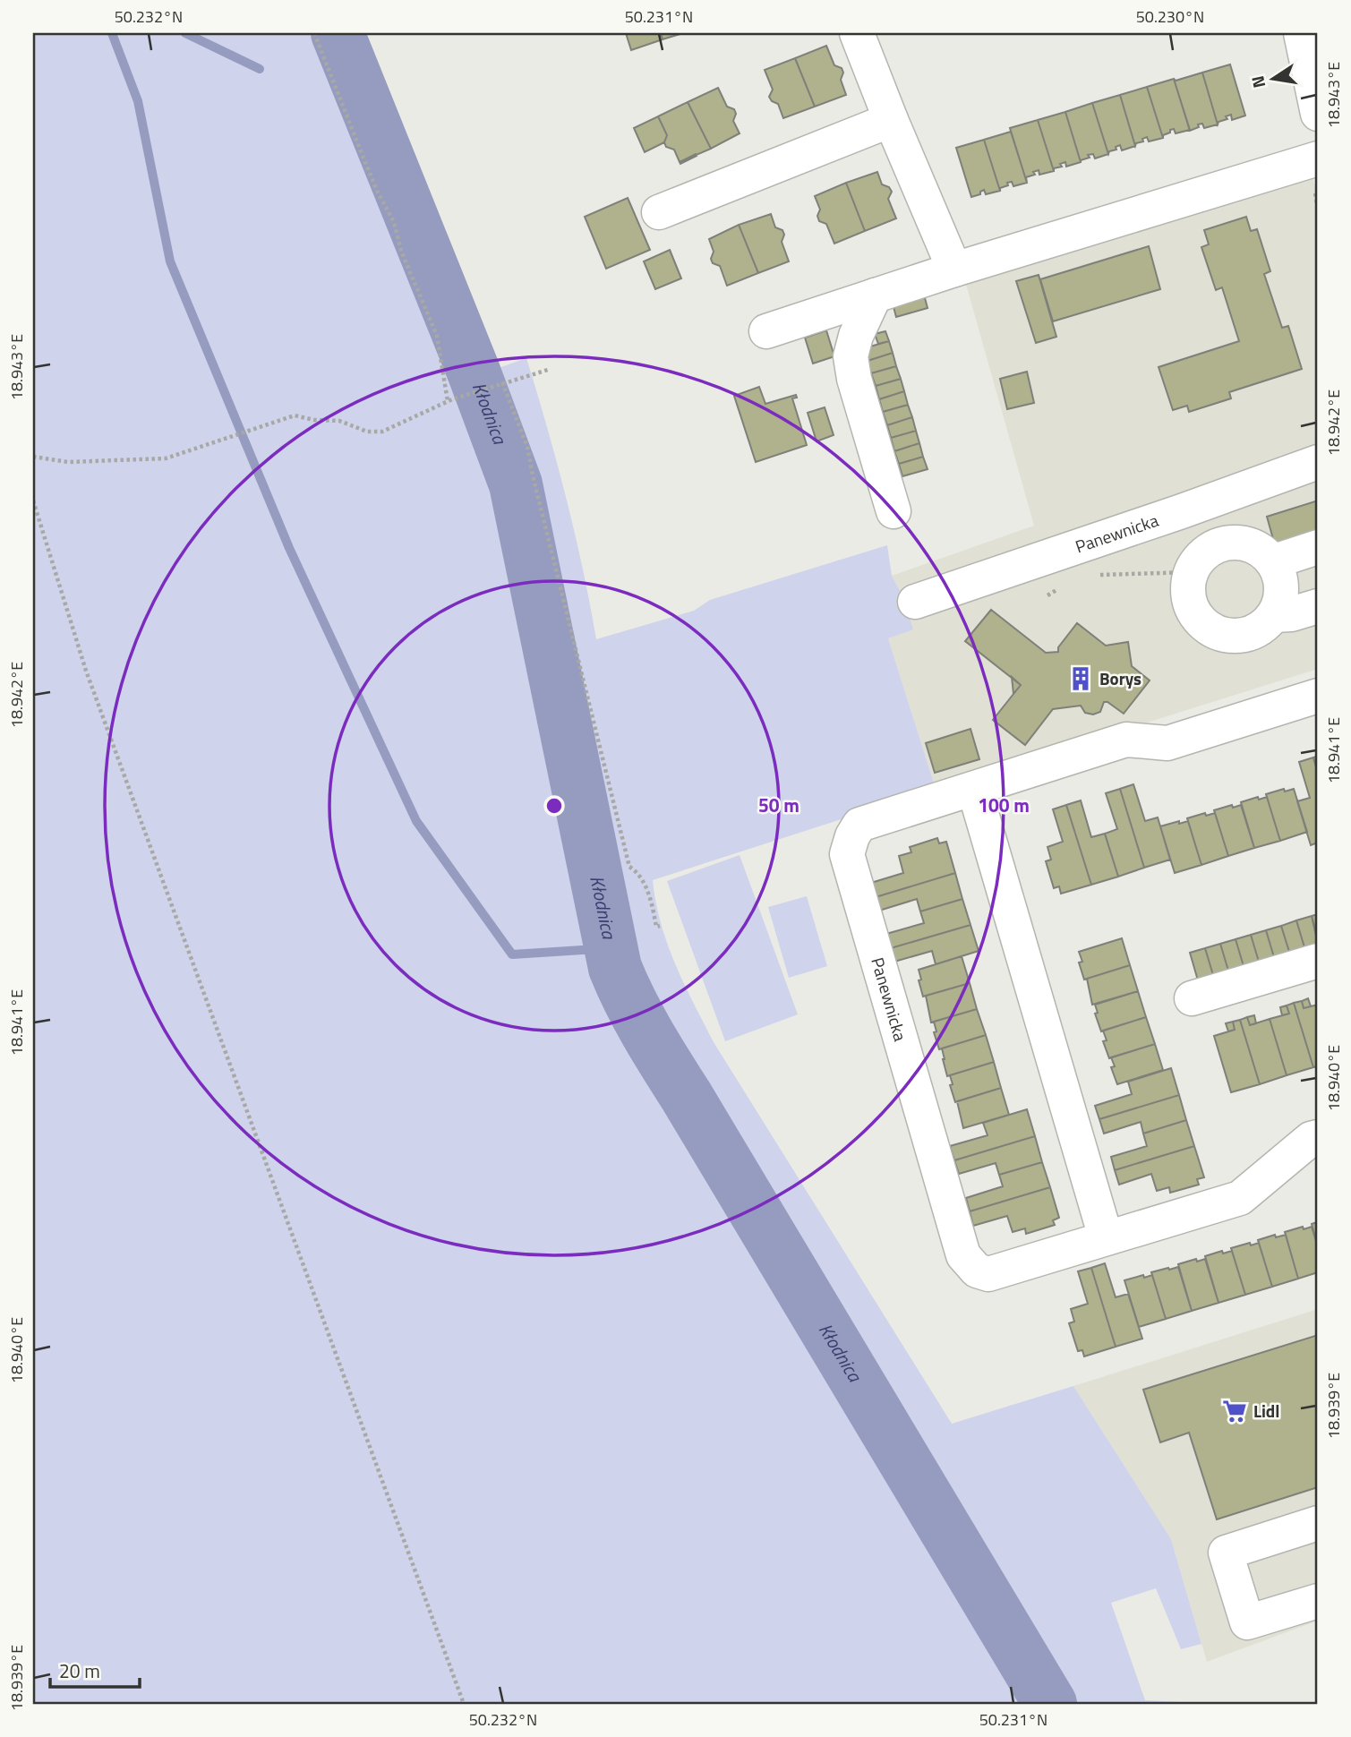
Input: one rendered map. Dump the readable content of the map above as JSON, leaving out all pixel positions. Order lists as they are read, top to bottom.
{
  "streets": {
    "street": ["Panewnicka"]
  },
  "water": ["Kłodnica"],
  "places": {
    "building": ["Borys"],
    "supermarket": ["Lidl"]
  },
  "scale_bar": "20 m",
  "north": "left",
  "coordinates": [
    "50.232°N",
    "50.231°N",
    "50.230°N",
    "18.943°E",
    "18.942°E",
    "18.941°E",
    "18.940°E",
    "18.939°E"
  ],
  "rings": ["50 m", "100 m"]
}
